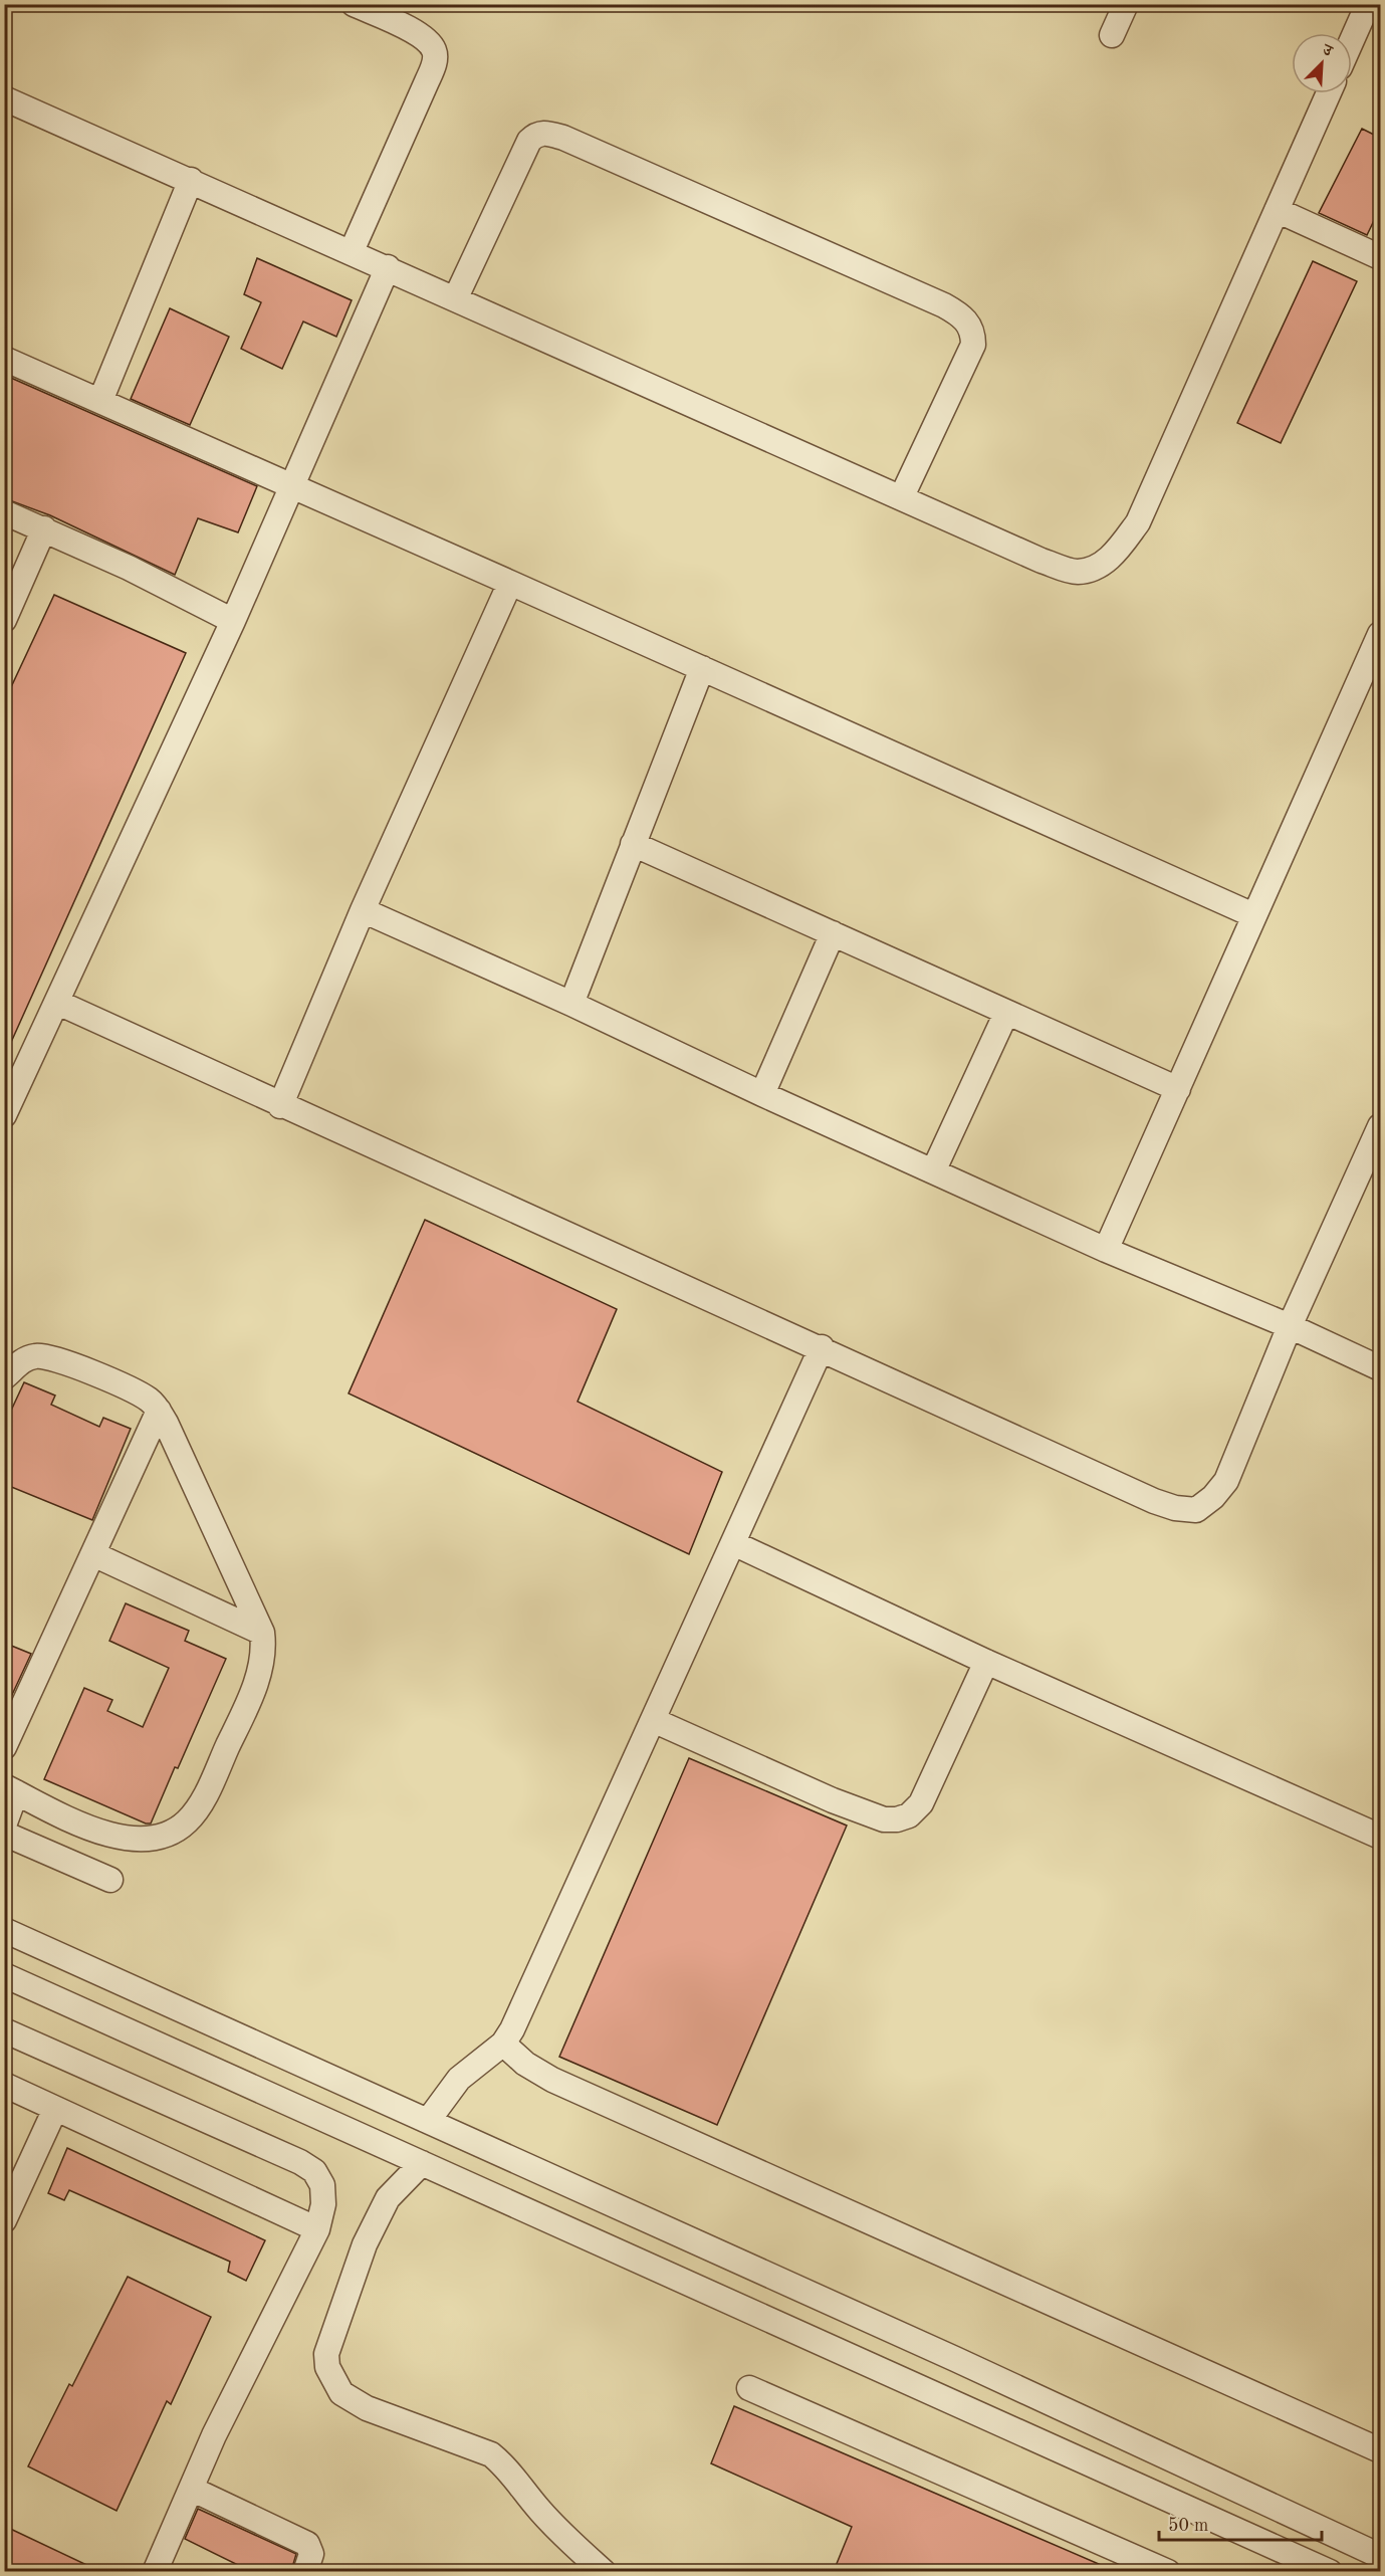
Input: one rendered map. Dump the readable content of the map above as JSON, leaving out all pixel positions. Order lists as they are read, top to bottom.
{
  "scale_bar": "50 m",
  "north": "top right"
}
